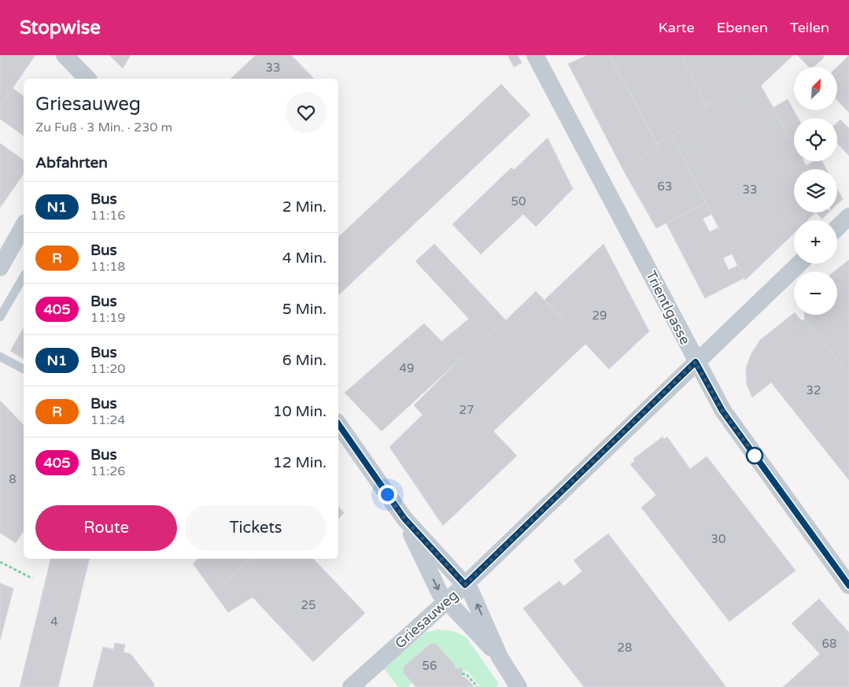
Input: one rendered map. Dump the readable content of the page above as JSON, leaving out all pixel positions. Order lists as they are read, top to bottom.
{
  "streets": {
    "street": ["Trientlgasse", "Griesauweg"]
  },
  "crossings": [
    ["Trientlgasse", "Griesauweg"]
  ],
  "lines": ["bus line N1"],
  "house_numbers": [
    "33",
    "63",
    "33",
    "50",
    "29",
    "49",
    "32",
    "27",
    "8",
    "30",
    "25",
    "4",
    "68",
    "28",
    "56"
  ],
  "north": "top right",
  "page": {
    "header": "Stopwise",
    "nav": ["Karte", "Ebenen", "Teilen"],
    "map_buttons": ["+", "−"],
    "heading": [
      ["Griesauweg", "Zu Fuß · 3 Min. · 230 m"],
      "Abfahrten"
    ],
    "list": [
      {
        "mark": "N1",
        "name": "Bus",
        "note": "11:16",
        "value": "2 Min."
      },
      {
        "mark": "R",
        "name": "Bus",
        "note": "11:18",
        "value": "4 Min."
      },
      {
        "mark": "405",
        "name": "Bus",
        "note": "11:19",
        "value": "5 Min."
      },
      {
        "mark": "N1",
        "name": "Bus",
        "note": "11:20",
        "value": "6 Min."
      },
      {
        "mark": "R",
        "name": "Bus",
        "note": "11:24",
        "value": "10 Min."
      },
      {
        "mark": "405",
        "name": "Bus",
        "note": "11:26",
        "value": "12 Min."
      }
    ],
    "buttons": ["Route", "Tickets"]
  }
}
